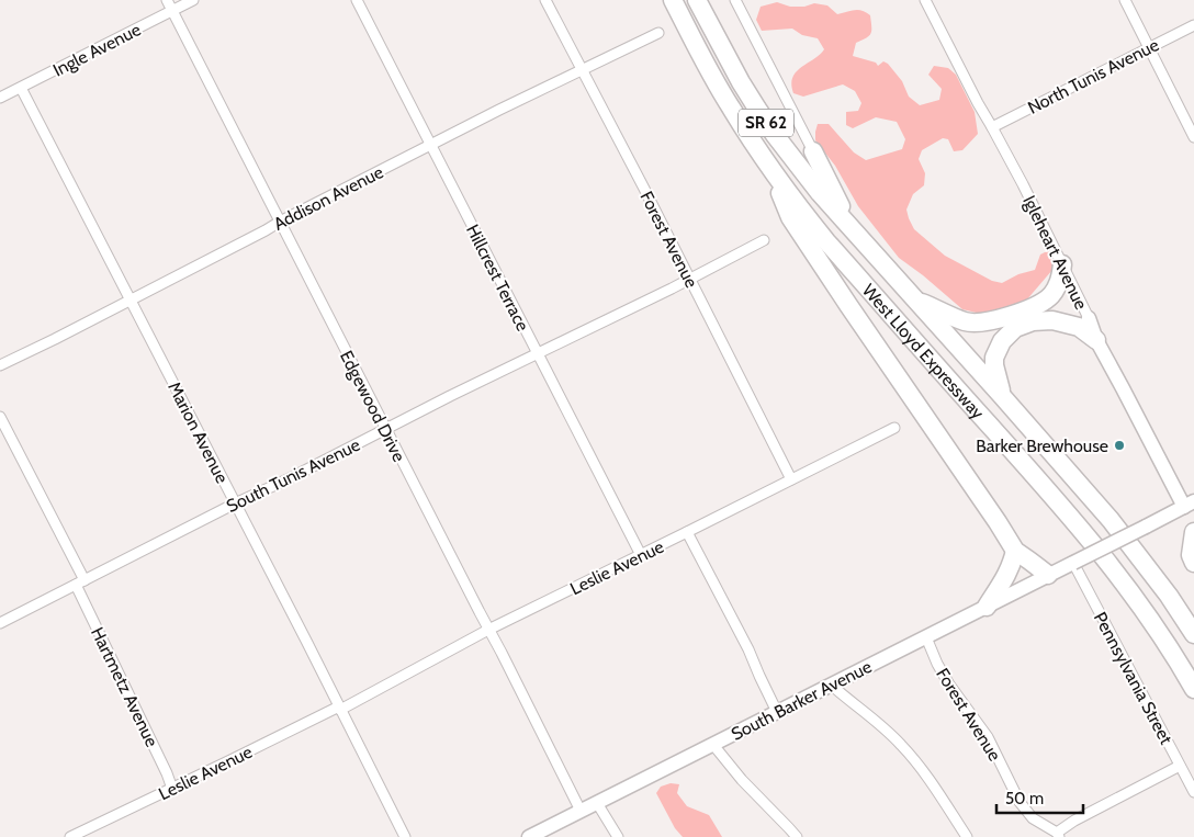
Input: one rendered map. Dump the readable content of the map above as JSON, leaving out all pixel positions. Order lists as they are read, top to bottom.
{
  "streets": {
    "highway": ["SR 62", "West Lloyd Expressway"],
    "main road": ["Igleheart Avenue", "South Barker Avenue"],
    "street": [
      "Ingle Avenue",
      "North Tunis Avenue",
      "Addison Avenue",
      "Forest Avenue",
      "Hillcrest Terrace",
      "Edgewood Drive",
      "Marion Avenue",
      "South Tunis Avenue",
      "Leslie Avenue",
      "Pennsylvania Street",
      "Hartmetz Avenue"
    ]
  },
  "crossings": [
    ["Ingle Avenue", "Edgewood Drive"],
    ["Ingle Avenue", "Marion Avenue"],
    ["North Tunis Avenue", "Igleheart Avenue"],
    ["Addison Avenue", "Forest Avenue"],
    ["Addison Avenue", "Hillcrest Terrace"],
    ["Addison Avenue", "Edgewood Drive"],
    ["Addison Avenue", "Marion Avenue"],
    ["Forest Avenue", "South Tunis Avenue"],
    ["Forest Avenue", "Leslie Avenue"],
    ["Forest Avenue", "South Barker Avenue"],
    ["Igleheart Avenue", "South Barker Avenue"],
    ["Hillcrest Terrace", "South Tunis Avenue"],
    ["Hillcrest Terrace", "Leslie Avenue"],
    ["Edgewood Drive", "South Tunis Avenue"],
    ["Edgewood Drive", "Leslie Avenue"],
    ["Edgewood Drive", "South Barker Avenue"],
    ["Marion Avenue", "South Tunis Avenue"],
    ["Marion Avenue", "Leslie Avenue"],
    ["South Tunis Avenue", "Hartmetz Avenue"],
    ["Leslie Avenue", "Hartmetz Avenue"],
    ["Pennsylvania Street", "South Barker Avenue"]
  ],
  "places": ["Barker Brewhouse"],
  "scale_bar": "50 m"
}
